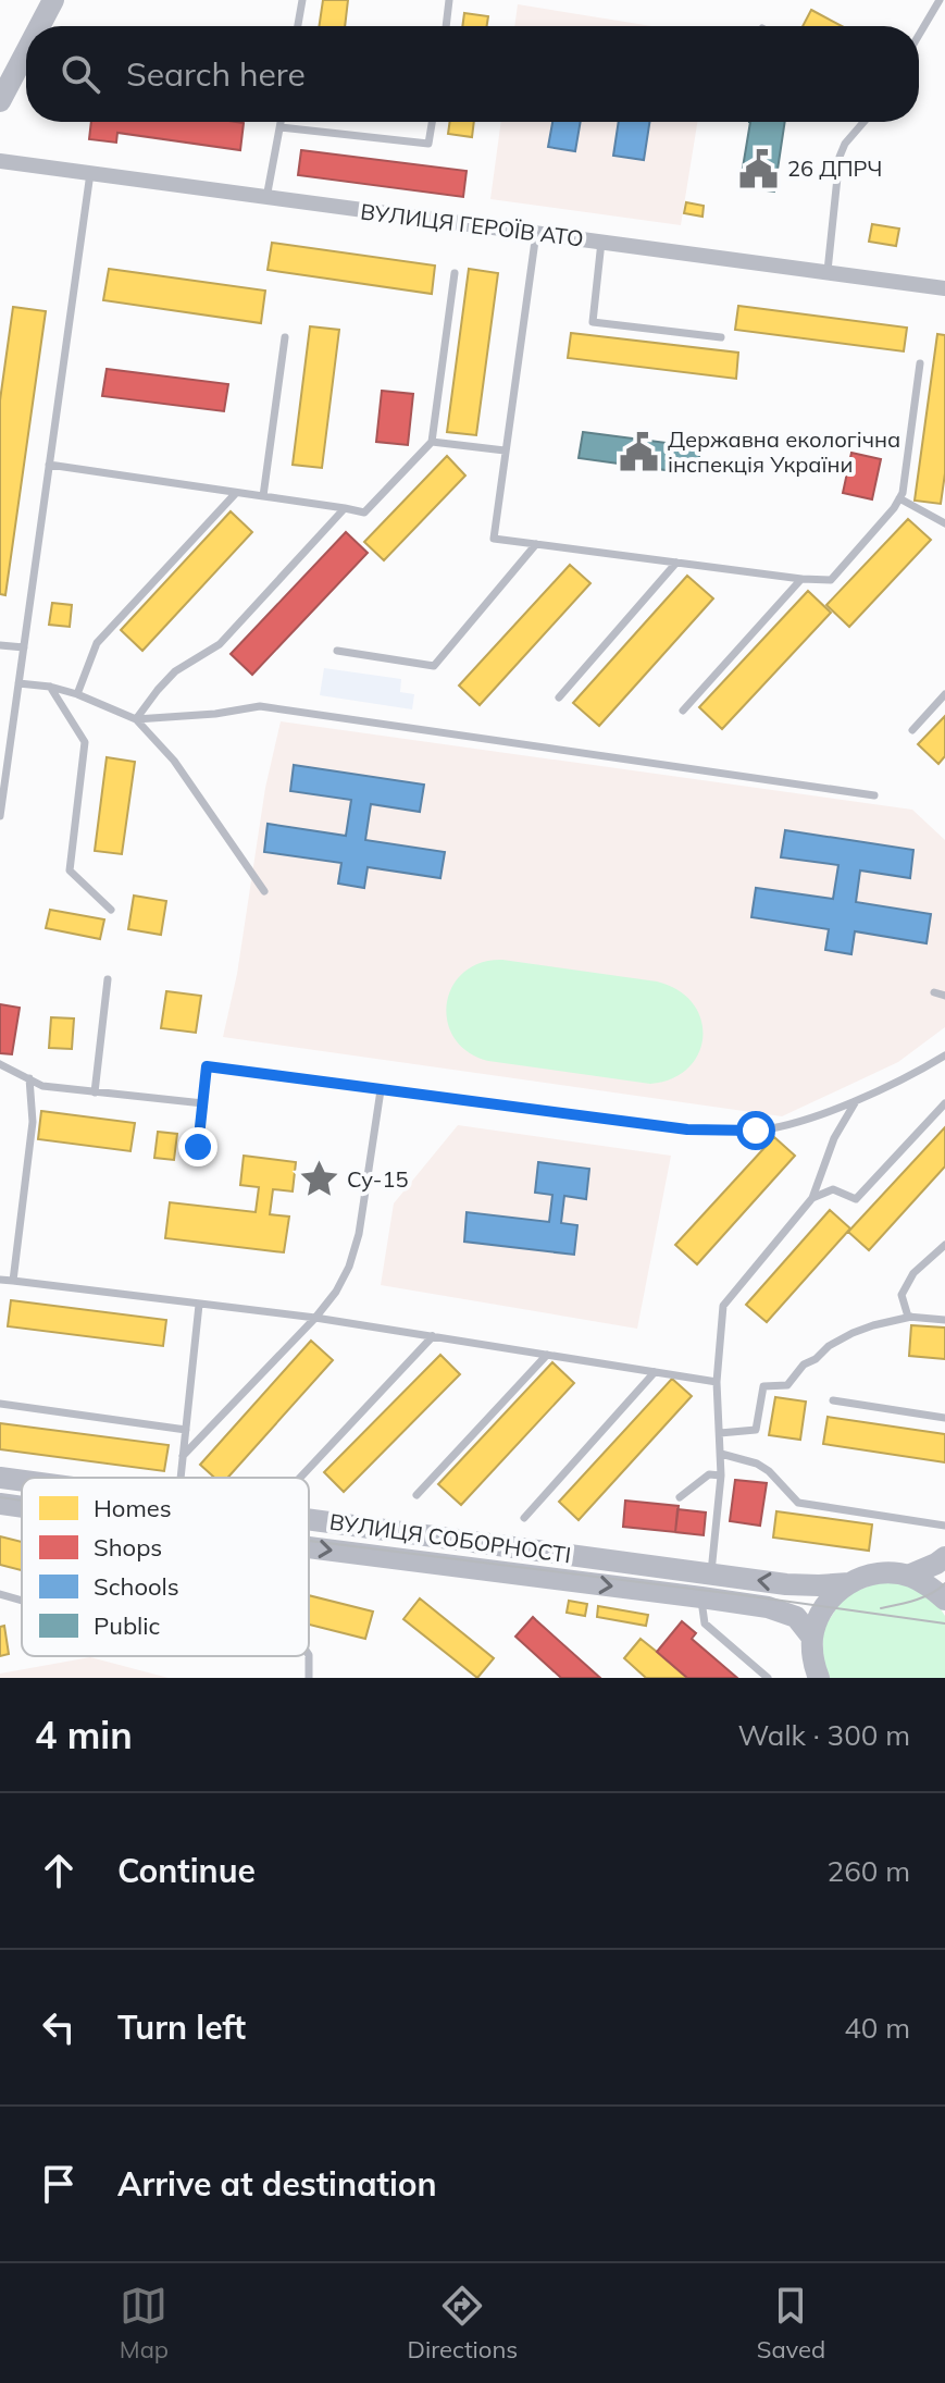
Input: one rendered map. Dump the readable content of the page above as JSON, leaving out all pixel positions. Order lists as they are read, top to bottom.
{
  "streets": {
    "main road": ["ВУЛИЦЯ СОБОРНОСТІ"],
    "street": ["ВУЛИЦЯ ГЕРОЇВ АТО"]
  },
  "places": {
    "public building": ["26 ДПРЧ", "Державна екологічна інспекція України"],
    "place": ["Су-15"]
  },
  "legend": [
    "Homes",
    "Shops",
    "Schools",
    "Public"
  ],
  "page": {
    "search": "Search here",
    "heading": ["4 min", "Walk · 300 m"],
    "list": [
      ["Continue", "260 m"],
      ["Turn left", "40 m"],
      "Arrive at destination"
    ],
    "nav": ["Map", "Directions", "Saved"]
  }
}
